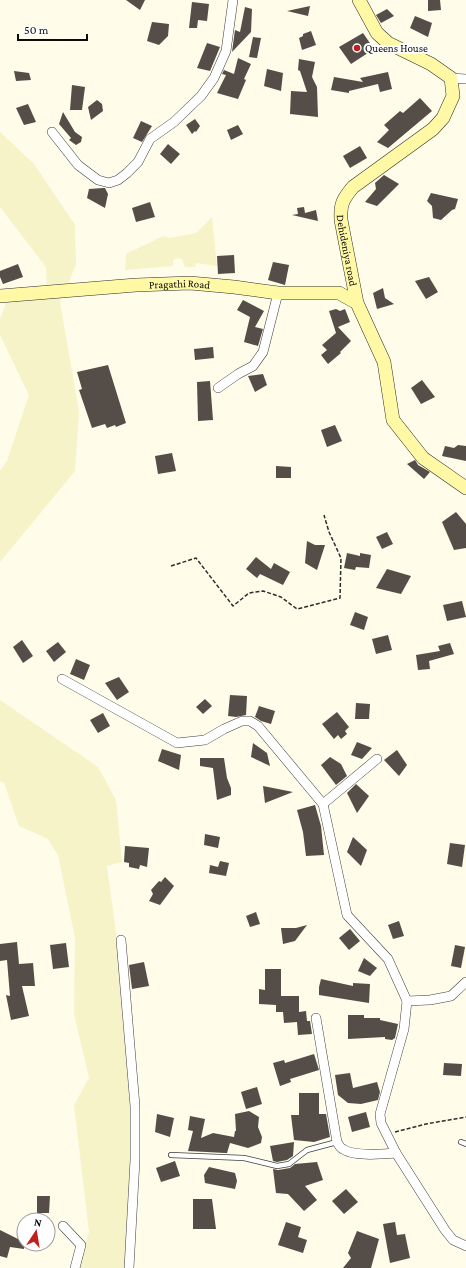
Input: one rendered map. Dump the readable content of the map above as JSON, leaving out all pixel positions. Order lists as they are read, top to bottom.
{
  "streets": {
    "street": ["Dehideniya road", "Pragathi Road"]
  },
  "crossings": [
    ["Dehideniya road", "Pragathi Road"]
  ],
  "places": ["Queens House"],
  "scale_bar": "50 m",
  "north": "top"
}
